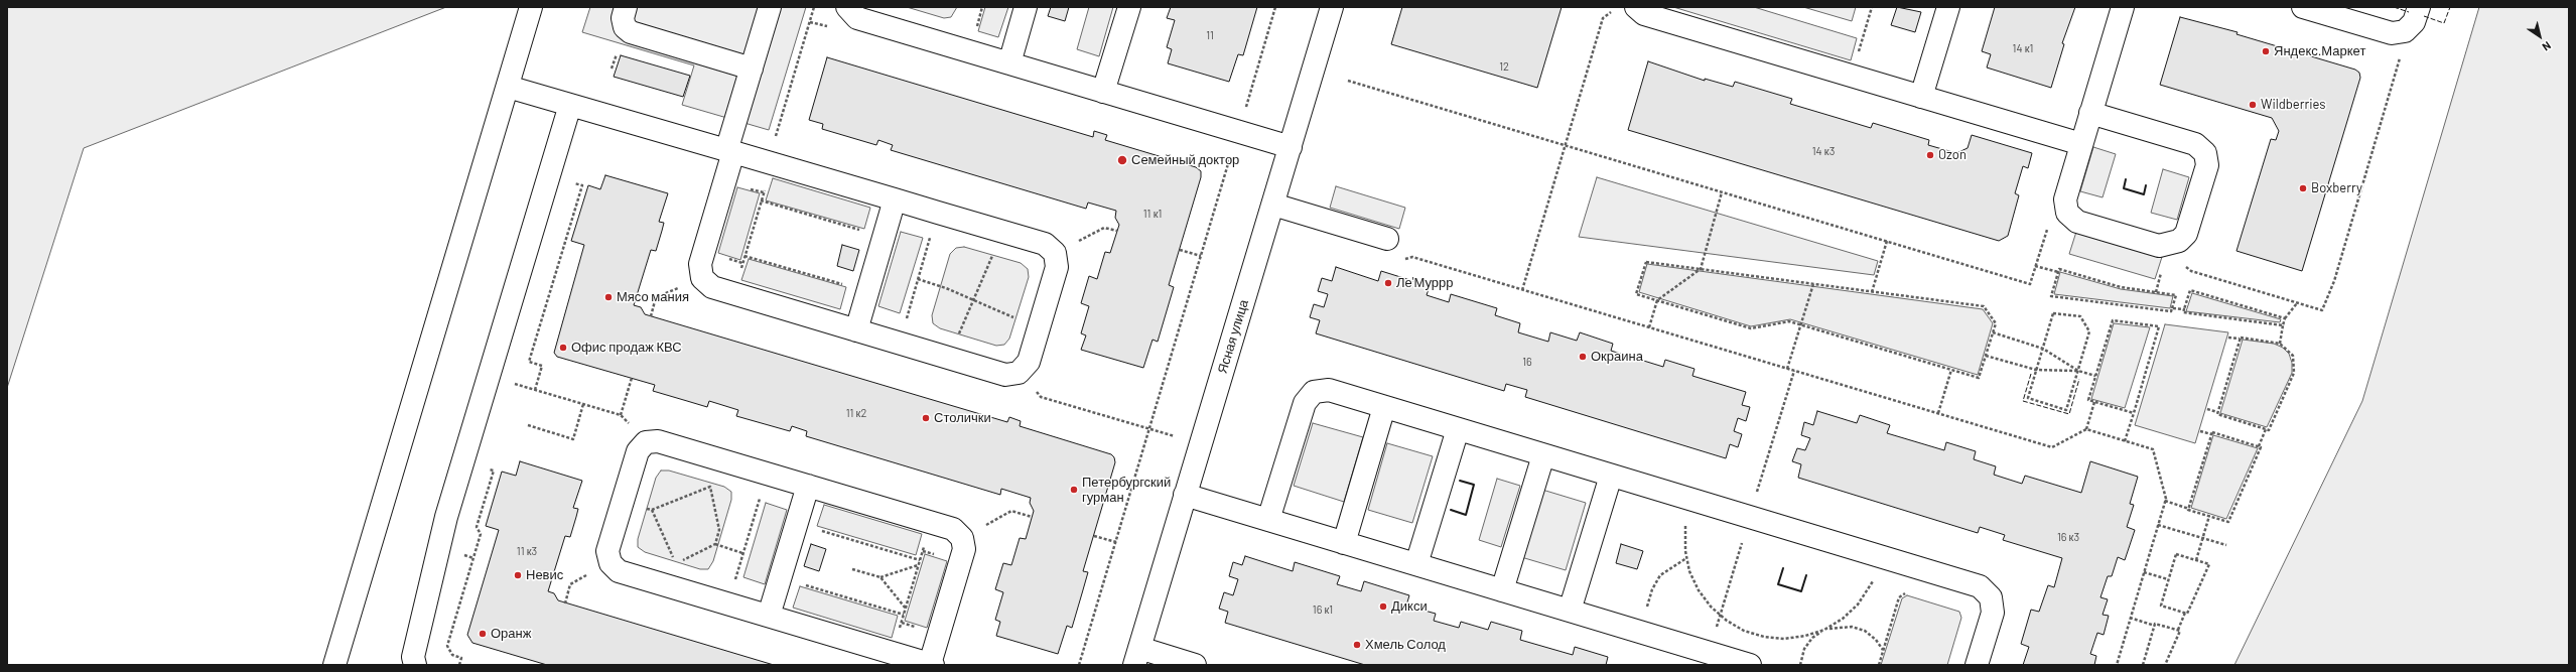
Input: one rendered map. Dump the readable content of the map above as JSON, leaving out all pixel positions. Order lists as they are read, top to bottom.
{
  "streets": {
    "street": ["Ясная улица"]
  },
  "places": [
    "Яндекс.Маркет",
    "Wildberries",
    "Ozon",
    "Семейный доктор",
    "Boxberry",
    "Ле'Муррр",
    "Мясо мания",
    "Офис продаж КВС",
    "Окраина",
    "Столички",
    "Петербургский гурман",
    "Невис",
    "Дикси",
    "Оранж",
    "Хмель Солод"
  ],
  "house_numbers": [
    "11",
    "14 к1",
    "12",
    "14 к3",
    "11 к1",
    "16",
    "11 к2",
    "16 к3",
    "11 к3",
    "16 к1"
  ],
  "north": "bottom right"
}
